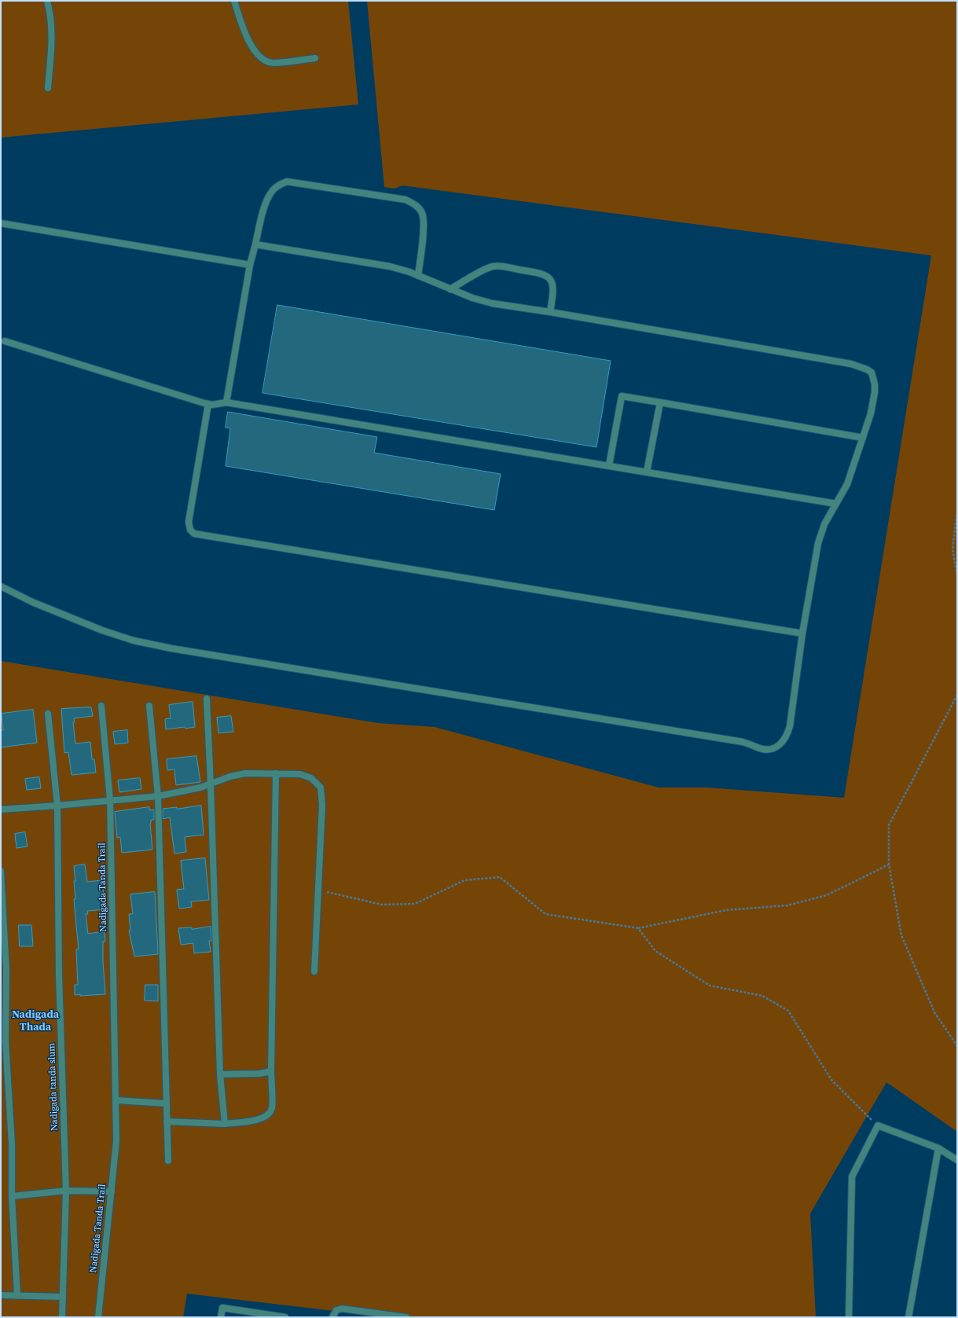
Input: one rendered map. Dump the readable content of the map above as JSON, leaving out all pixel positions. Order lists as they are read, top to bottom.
{
  "streets": {
    "street": ["Nadigada Tanda Trail", "Nadigada tanda slum"]
  },
  "districts": ["Nadigada Thada"]
}
